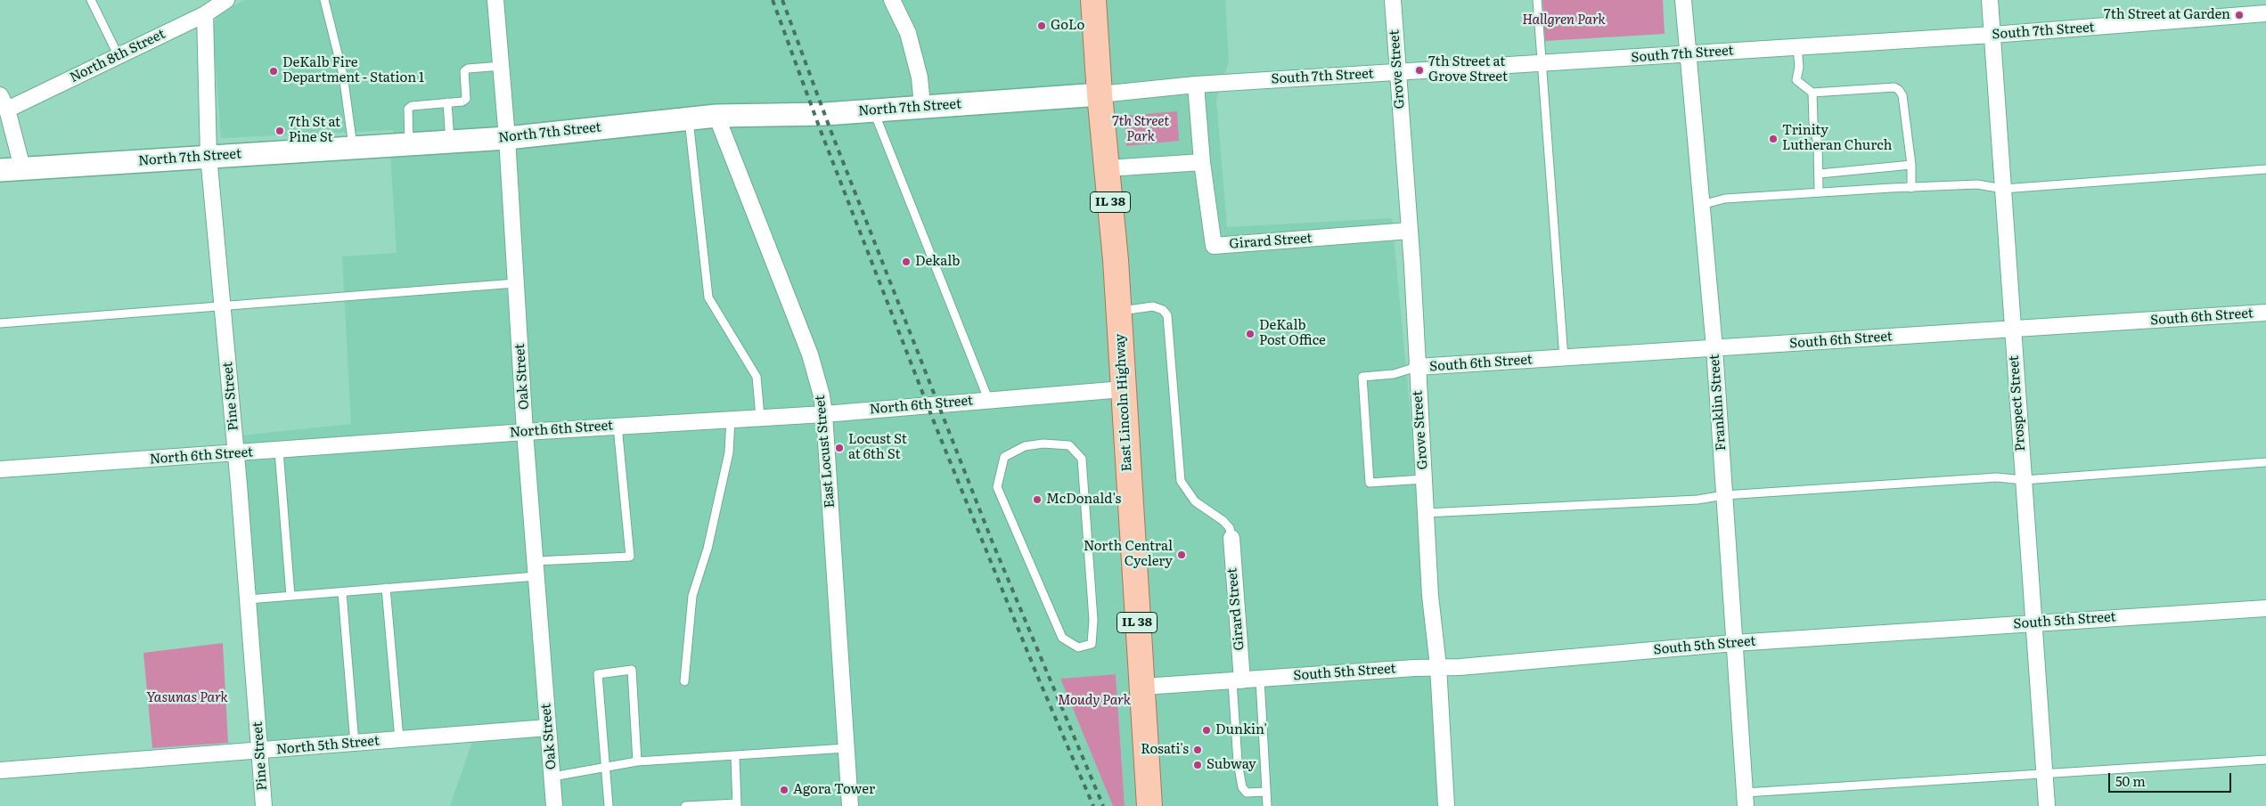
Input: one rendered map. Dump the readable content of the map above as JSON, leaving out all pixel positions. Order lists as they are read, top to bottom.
{
  "streets": {
    "main road": ["IL 38", "East Lincoln Highway"],
    "street": [
      "South 7th Street",
      "North 8th Street",
      "Grove Street",
      "North 7th Street",
      "Girard Street",
      "South 6th Street",
      "Oak Street",
      "Pine Street",
      "Franklin Street",
      "Prospect Street",
      "North 6th Street",
      "East Locust Street",
      "South 5th Street",
      "North 5th Street"
    ]
  },
  "crossings": [
    ["South 7th Street", "Grove Street"],
    ["South 7th Street", "North 7th Street"],
    ["South 7th Street", "Girard Street"],
    ["South 7th Street", "East Lincoln Highway"],
    ["South 7th Street", "Franklin Street"],
    ["South 7th Street", "Prospect Street"],
    ["North 8th Street", "Pine Street"],
    ["Grove Street", "Girard Street"],
    ["Grove Street", "South 6th Street"],
    ["Grove Street", "South 5th Street"],
    ["North 7th Street", "Oak Street"],
    ["North 7th Street", "Pine Street"],
    ["North 7th Street", "East Lincoln Highway"],
    ["North 7th Street", "East Locust Street"],
    ["Girard Street", "South 5th Street"],
    ["South 6th Street", "Franklin Street"],
    ["South 6th Street", "Prospect Street"],
    ["Oak Street", "North 6th Street"],
    ["Oak Street", "North 5th Street"],
    ["Pine Street", "North 6th Street"],
    ["Pine Street", "North 5th Street"],
    ["East Lincoln Highway", "North 6th Street"],
    ["East Lincoln Highway", "South 5th Street"],
    ["Franklin Street", "South 5th Street"],
    ["Prospect Street", "South 5th Street"],
    ["North 6th Street", "East Locust Street"]
  ],
  "parks": [
    "Hallgren Park",
    "7th Street Park",
    "Yasunas Park",
    "Moudy Park"
  ],
  "places": [
    "7th Street at Garden",
    "GoLo",
    "7th Street at Grove Street",
    "DeKalb Fire Department - Station 1",
    "7th St at Pine St",
    "Trinity Lutheran Church",
    "Dekalb",
    "DeKalb Post Office",
    "Locust St at 6th St",
    "McDonald's",
    "North Central Cyclery",
    "Dunkin'",
    "Rosati's",
    "Subway",
    "Agora Tower"
  ],
  "scale_bar": "50 m"
}
